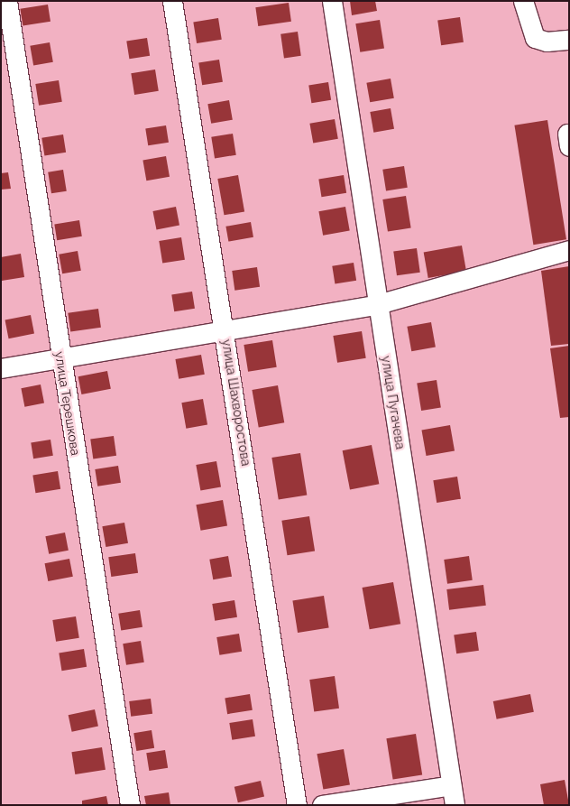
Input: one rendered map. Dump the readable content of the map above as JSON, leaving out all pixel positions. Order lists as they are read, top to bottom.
{
  "streets": {
    "street": ["улица Шахворостова", "улица Пугачева", "улица Терешкова"]
  }
}
